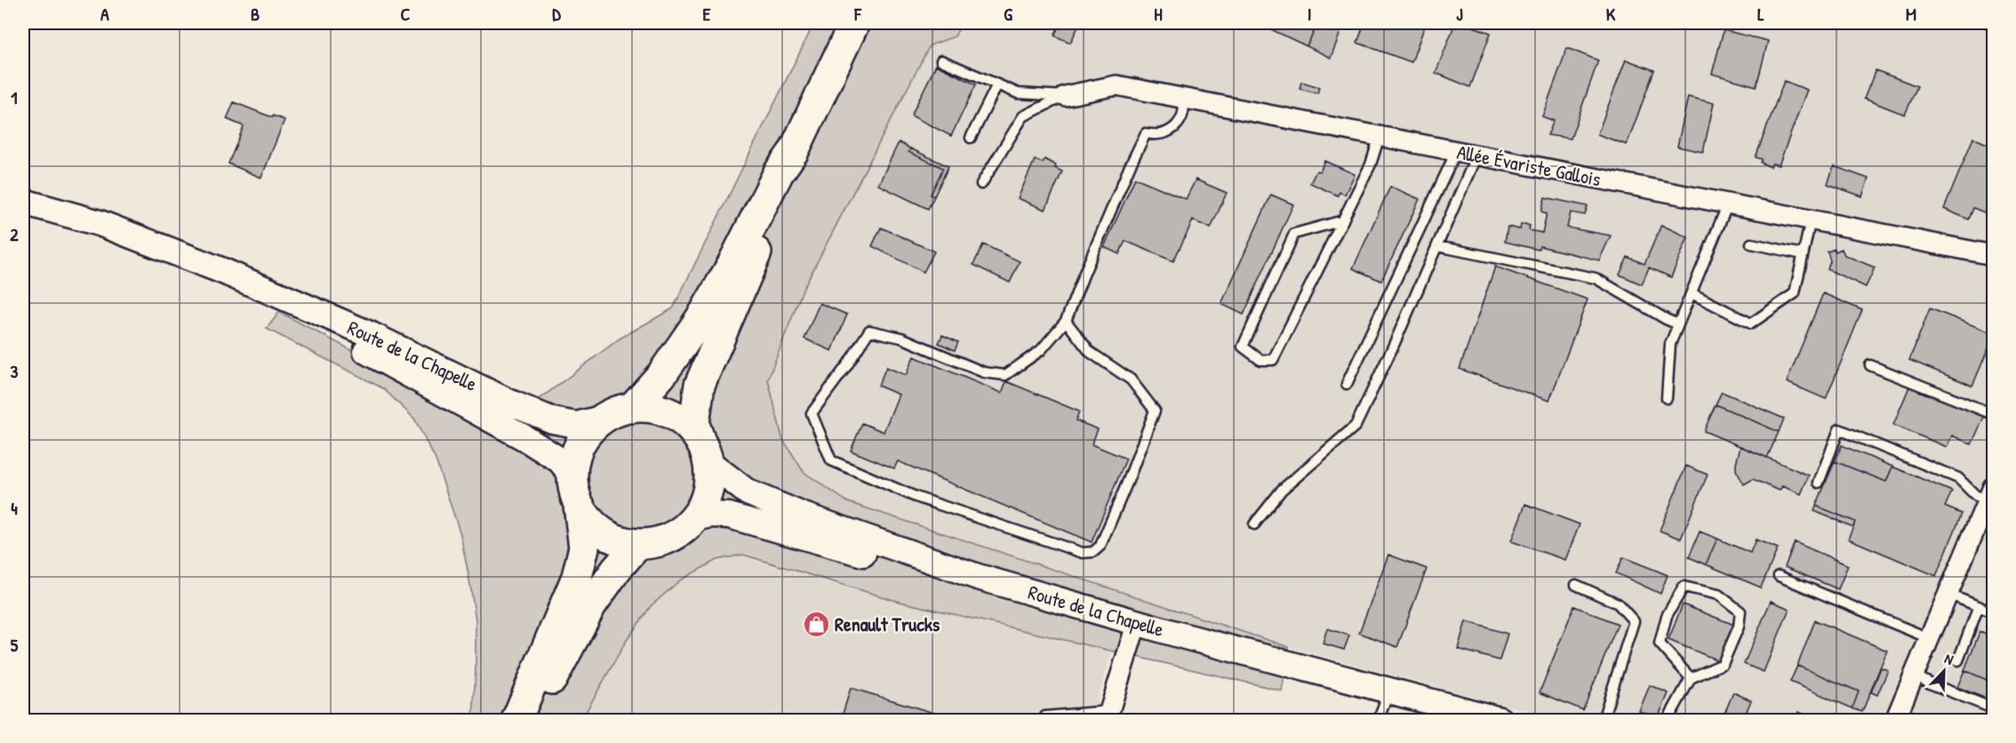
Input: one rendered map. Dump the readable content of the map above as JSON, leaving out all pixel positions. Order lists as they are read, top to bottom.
{
  "streets": {
    "main road": ["Route de la Chapelle"],
    "street": ["Allée Évariste Gallois"]
  },
  "places": {
    "shop": ["Renault Trucks"]
  },
  "north": "top right",
  "grid": {
    "columns": [
      "A",
      "B",
      "C",
      "D",
      "E",
      "F",
      "G",
      "H",
      "I",
      "J",
      "K",
      "L",
      "M"
    ],
    "rows": [
      "1",
      "2",
      "3",
      "4",
      "5"
    ]
  }
}
